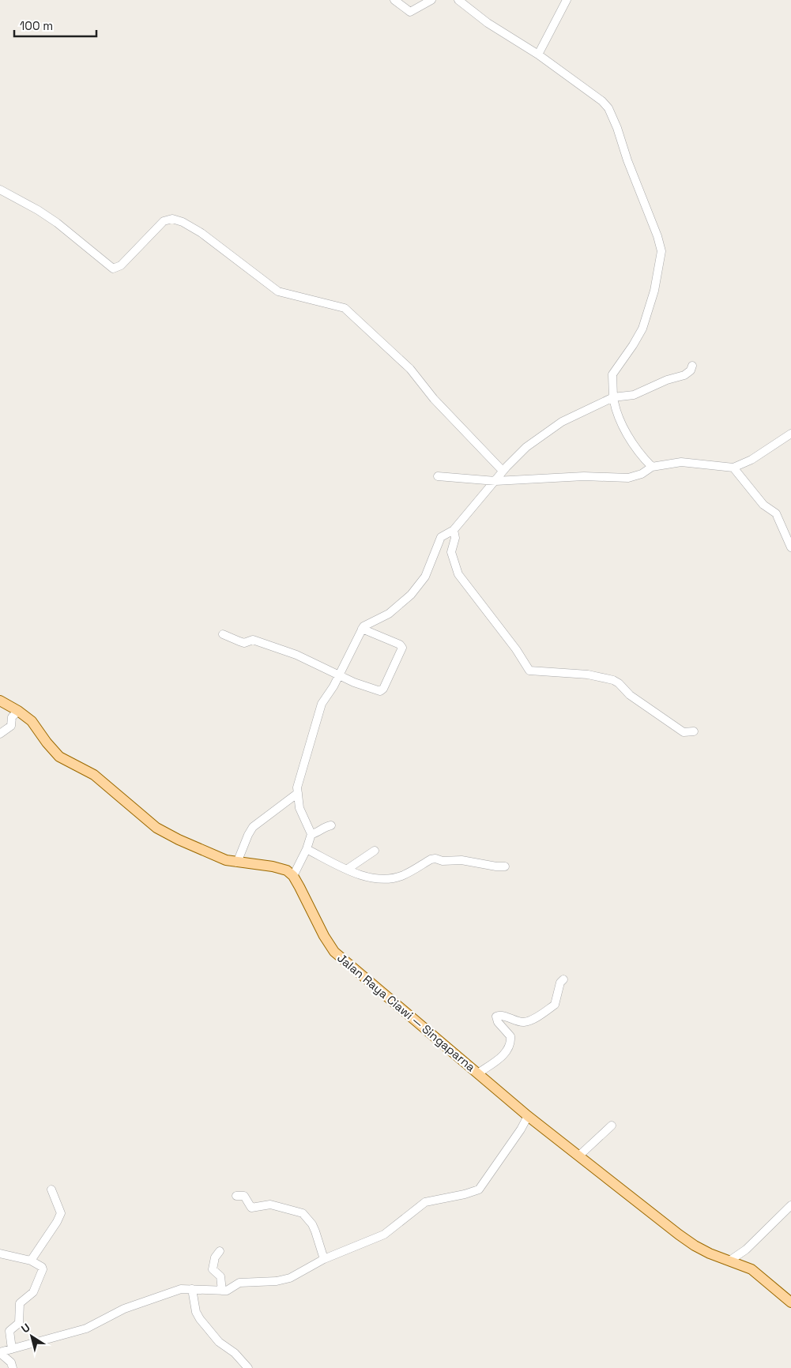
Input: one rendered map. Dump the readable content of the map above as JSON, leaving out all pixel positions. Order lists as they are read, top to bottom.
{
  "streets": {
    "main road": ["Jalan Raya Ciawi — Singaparna"]
  },
  "scale_bar": "100 m",
  "north": "top left"
}
